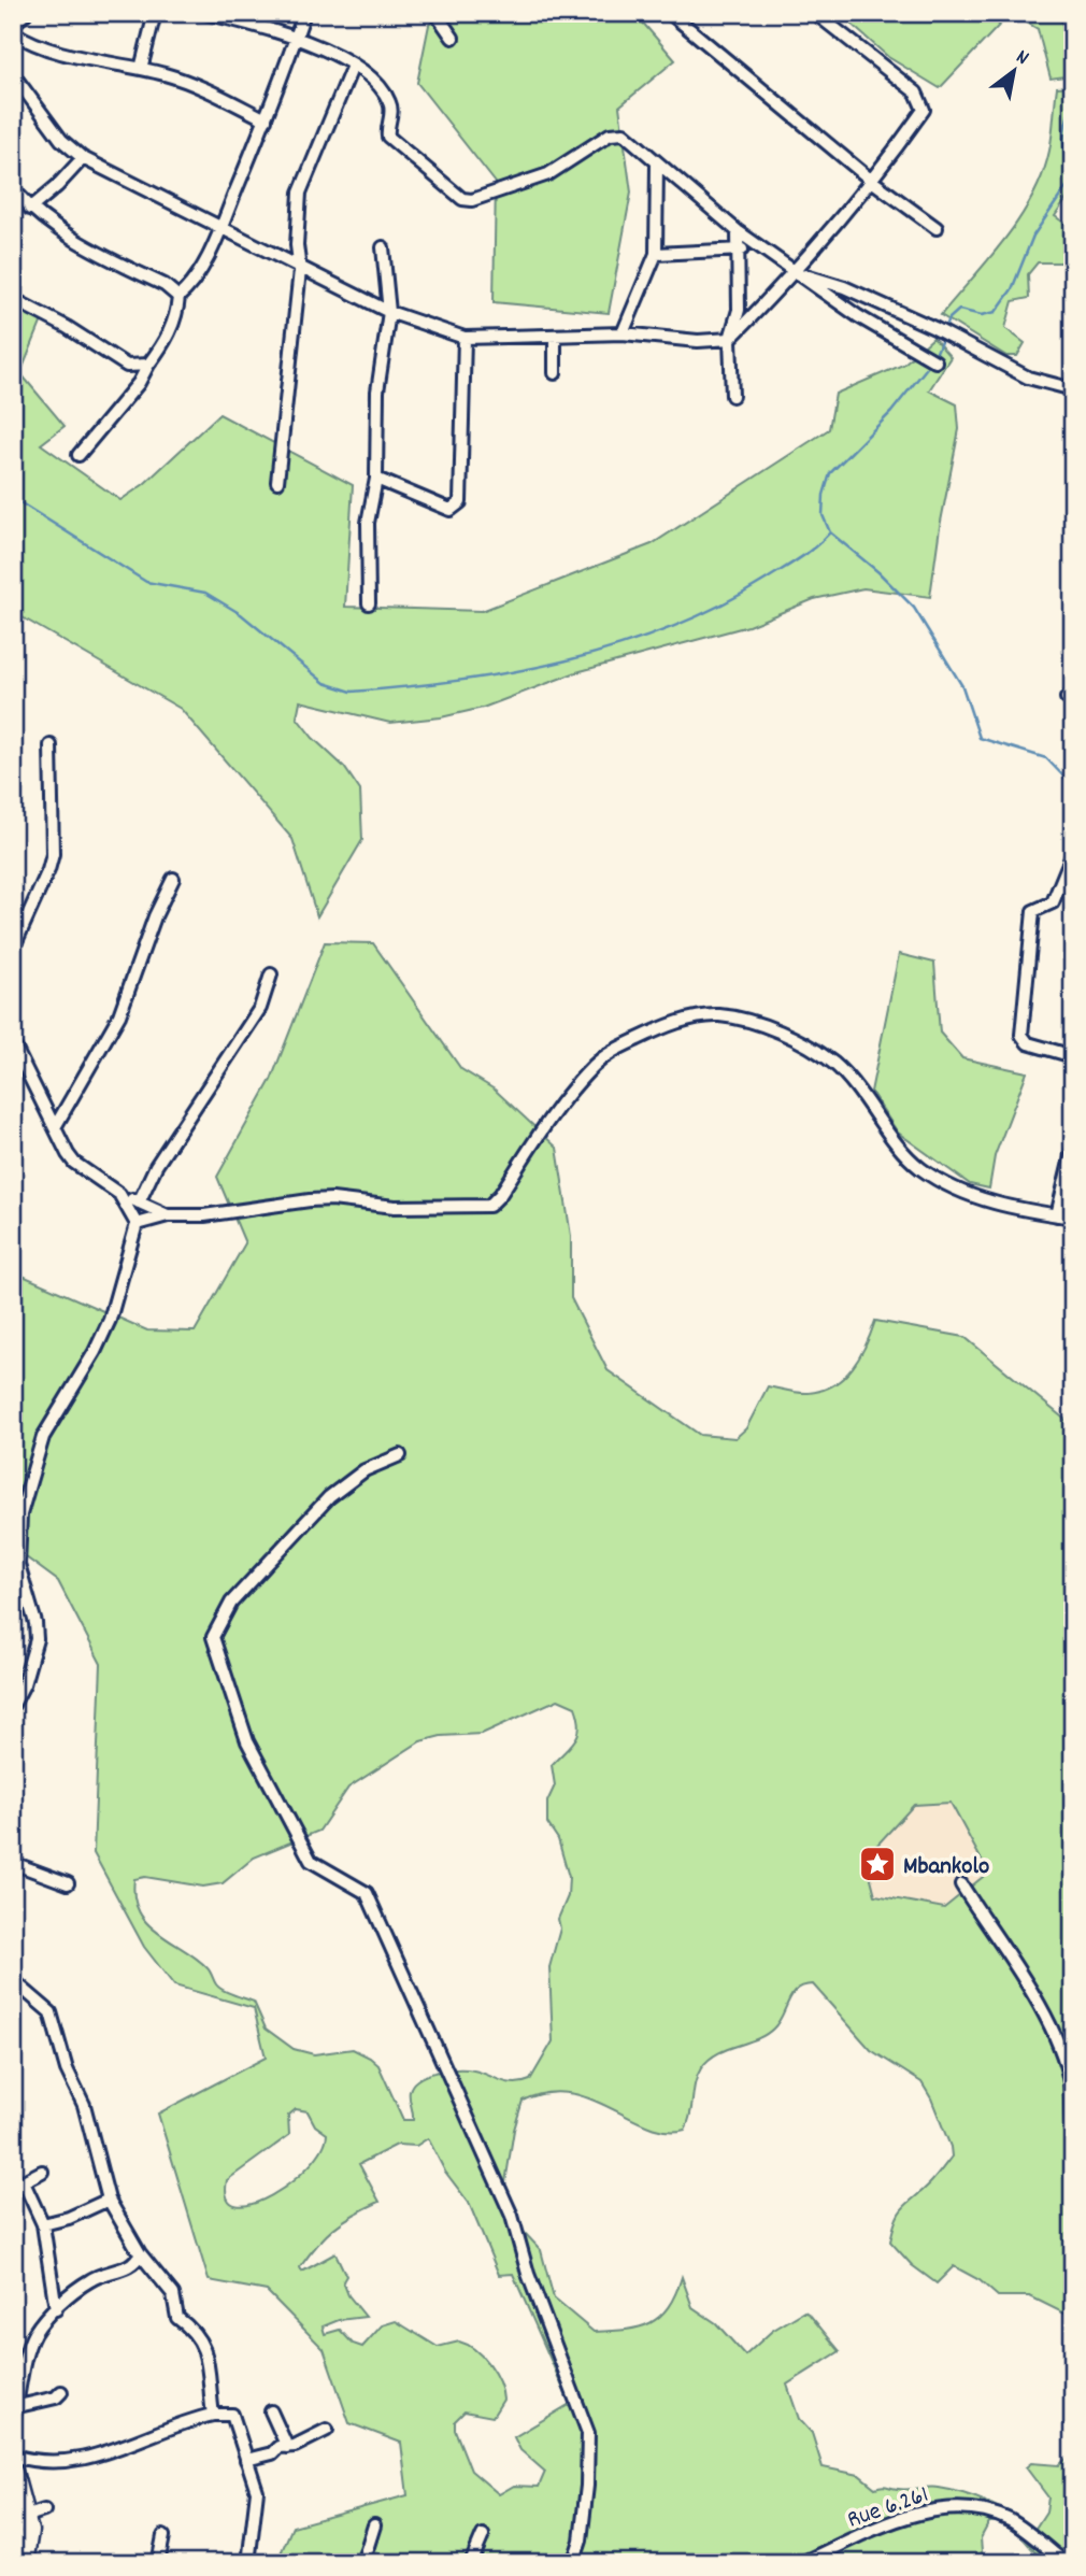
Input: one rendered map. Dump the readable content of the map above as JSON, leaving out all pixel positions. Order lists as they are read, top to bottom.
{
  "streets": {
    "street": ["Rue 6.261"]
  },
  "places": {
    "place": ["Mbankolo"]
  },
  "north": "top right"
}
